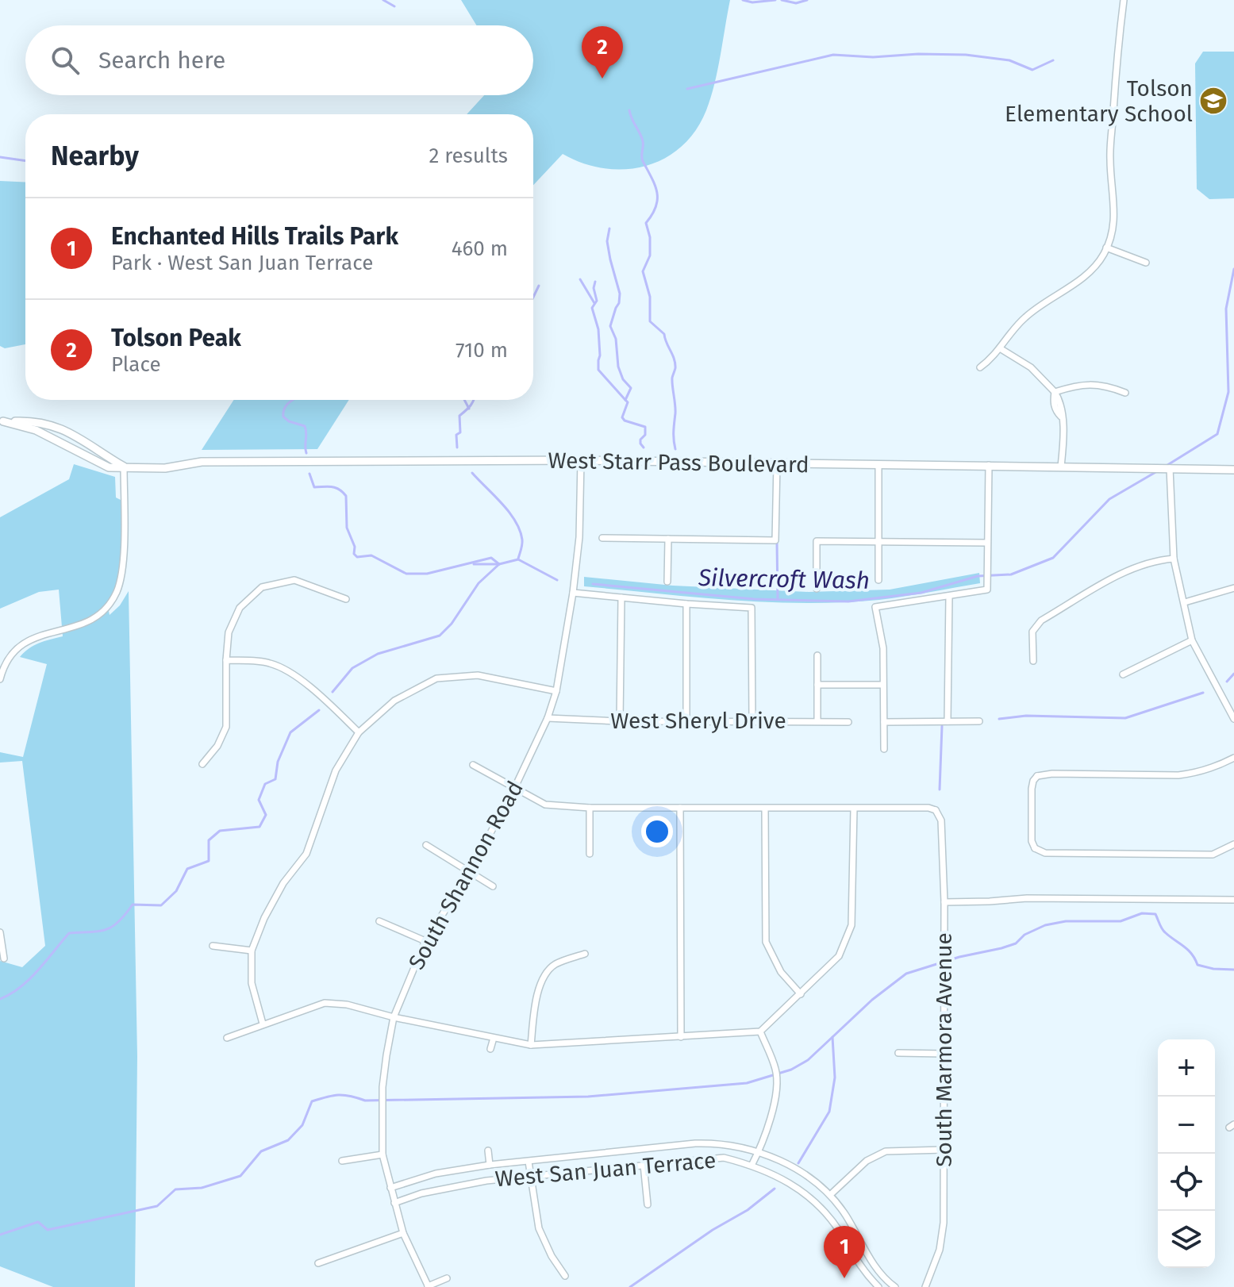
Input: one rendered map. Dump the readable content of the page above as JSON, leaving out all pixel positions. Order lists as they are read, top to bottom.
{
  "streets": {
    "street": [
      "West Starr Pass Boulevard",
      "West Sheryl Drive",
      "South Shannon Road",
      "South Marmora Avenue",
      "West San Juan Terrace"
    ]
  },
  "crossings": [
    ["West Starr Pass Boulevard", "South Shannon Road"],
    ["West Sheryl Drive", "South Shannon Road"],
    ["South Shannon Road", "West San Juan Terrace"]
  ],
  "water": ["Silvercroft Wash"],
  "places": {
    "school or university": ["Tolson Elementary School"]
  },
  "page": {
    "search": "Search here",
    "pins": ["2", "1"],
    "heading": ["Nearby", "2 results"],
    "list": [
      {
        "mark": "1",
        "name": "Enchanted Hills Trails Park",
        "note": "Park · West San Juan Terrace",
        "value": "460 m"
      },
      {
        "mark": "2",
        "name": "Tolson Peak",
        "note": "Place",
        "value": "710 m"
      }
    ],
    "map_buttons": ["+", "−"]
  }
}
